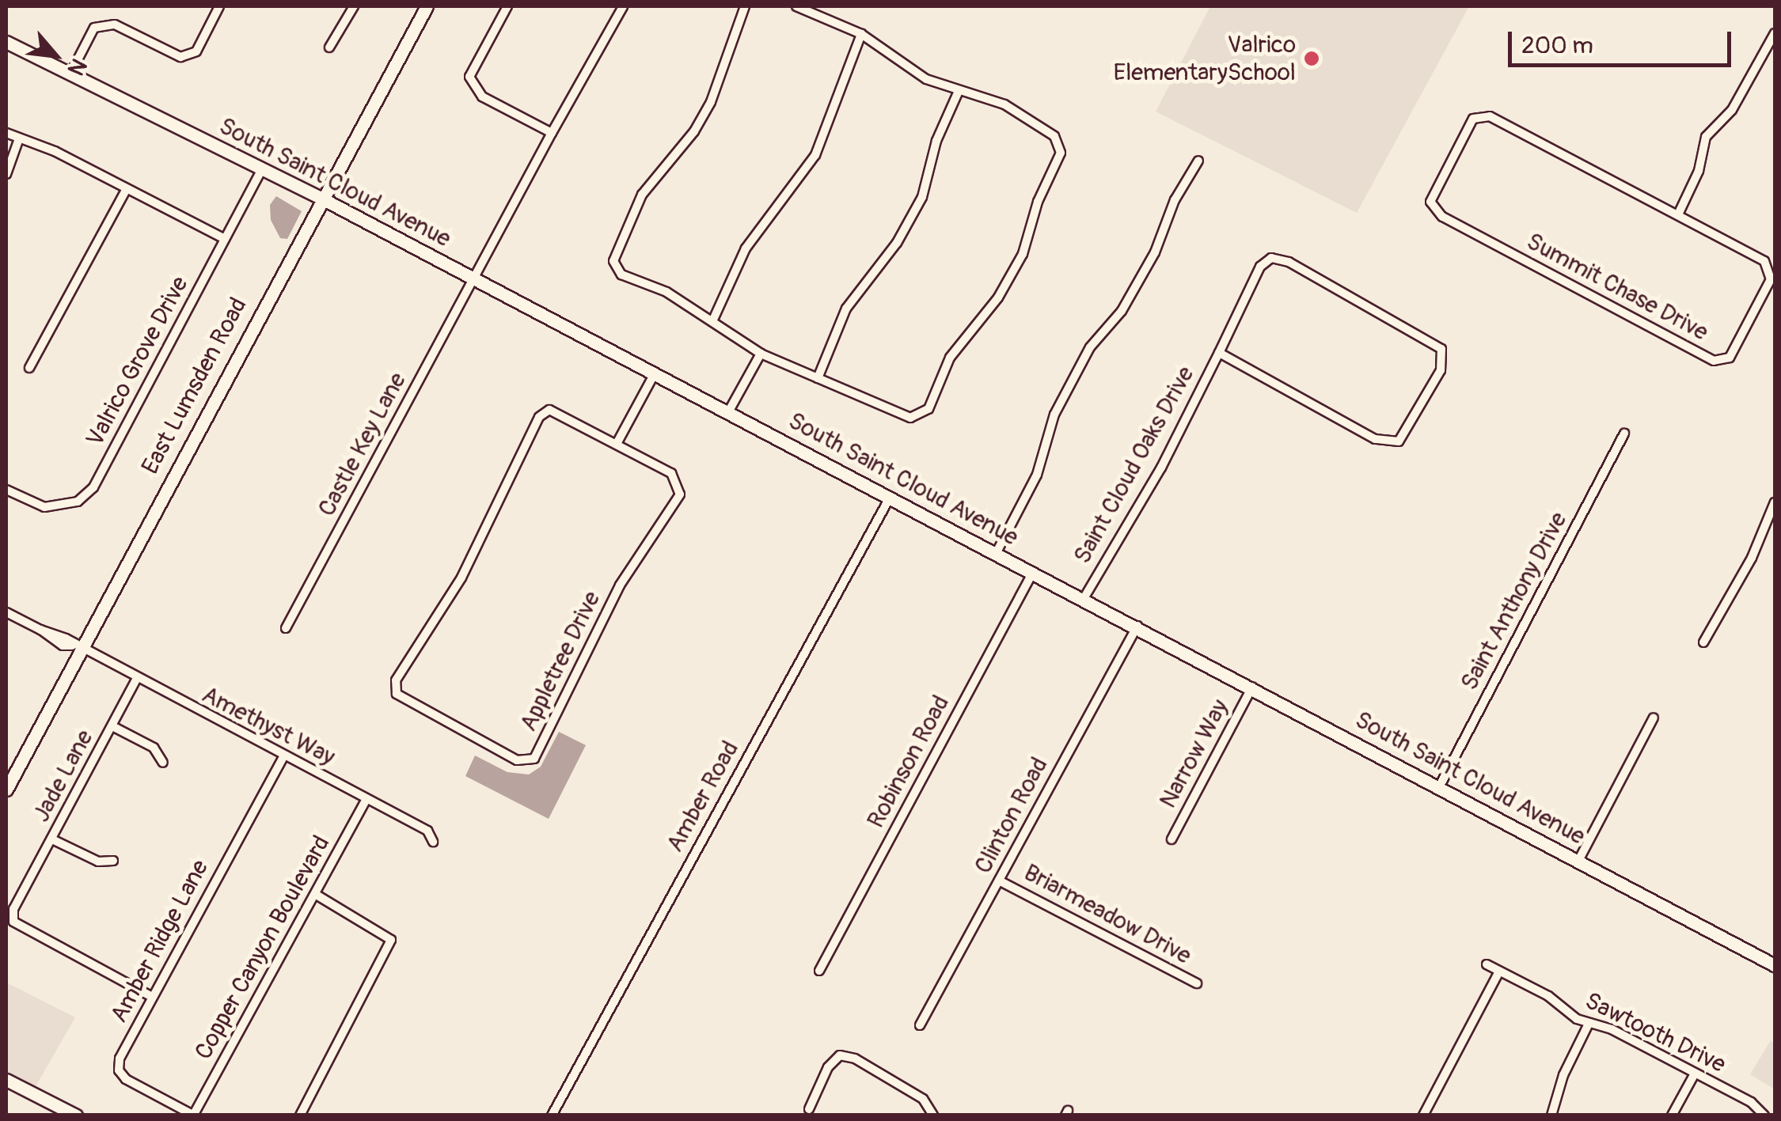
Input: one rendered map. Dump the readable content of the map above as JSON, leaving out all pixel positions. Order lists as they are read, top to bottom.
{
  "streets": {
    "street": [
      "South Saint Cloud Avenue",
      "Summit Chase Drive",
      "Valrico Grove Drive",
      "East Lumsden Road",
      "Castle Key Lane",
      "Saint Cloud Oaks Drive",
      "Saint Anthony Drive",
      "Appletree Drive",
      "Amethyst Way",
      "Narrow Way",
      "Robinson Road",
      "Jade Lane",
      "Amber Road",
      "Clinton Road",
      "Briarmeadow Drive",
      "Amber Ridge Lane",
      "Copper Canyon Boulevard",
      "Sawtooth Drive"
    ]
  },
  "crossings": [
    ["South Saint Cloud Avenue", "Valrico Grove Drive"],
    ["South Saint Cloud Avenue", "East Lumsden Road"],
    ["South Saint Cloud Avenue", "Castle Key Lane"],
    ["South Saint Cloud Avenue", "Saint Cloud Oaks Drive"],
    ["South Saint Cloud Avenue", "Saint Anthony Drive"],
    ["South Saint Cloud Avenue", "Narrow Way"],
    ["South Saint Cloud Avenue", "Robinson Road"],
    ["South Saint Cloud Avenue", "Amber Road"],
    ["South Saint Cloud Avenue", "Clinton Road"],
    ["East Lumsden Road", "Amethyst Way"],
    ["Amethyst Way", "Jade Lane"],
    ["Amethyst Way", "Amber Ridge Lane"],
    ["Amethyst Way", "Copper Canyon Boulevard"],
    ["Jade Lane", "Amber Ridge Lane"],
    ["Clinton Road", "Briarmeadow Drive"],
    ["Amber Ridge Lane", "Copper Canyon Boulevard"]
  ],
  "places": ["Valrico ElementarySchool"],
  "scale_bar": "200 m",
  "north": "bottom right"
}
